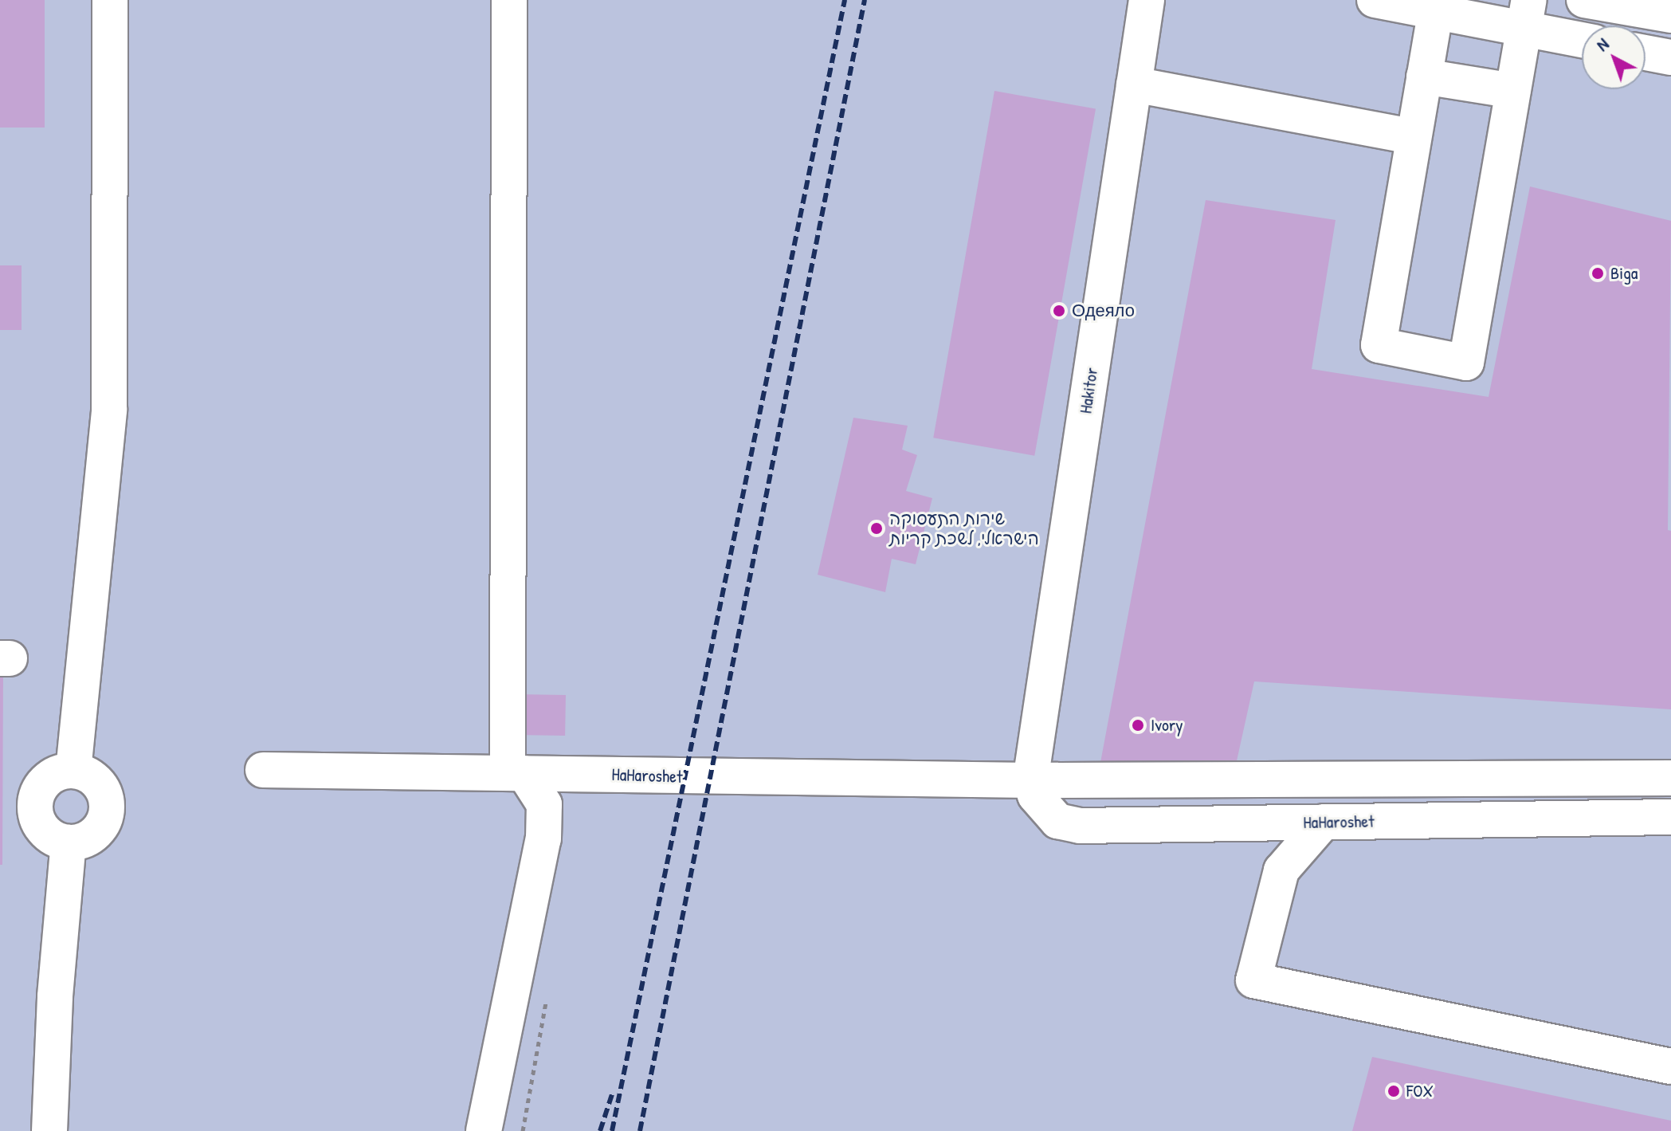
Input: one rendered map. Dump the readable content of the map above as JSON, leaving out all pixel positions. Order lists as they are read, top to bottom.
{
  "streets": {
    "street": ["Hakitor", "HaHaroshet"]
  },
  "crossings": [
    ["Hakitor", "HaHaroshet"]
  ],
  "places": [
    "Biga",
    "Одеяло",
    "שירות התעסוקה הישראלי, לשכת קריות",
    "Ivory",
    "FOX"
  ],
  "north": "top left"
}
